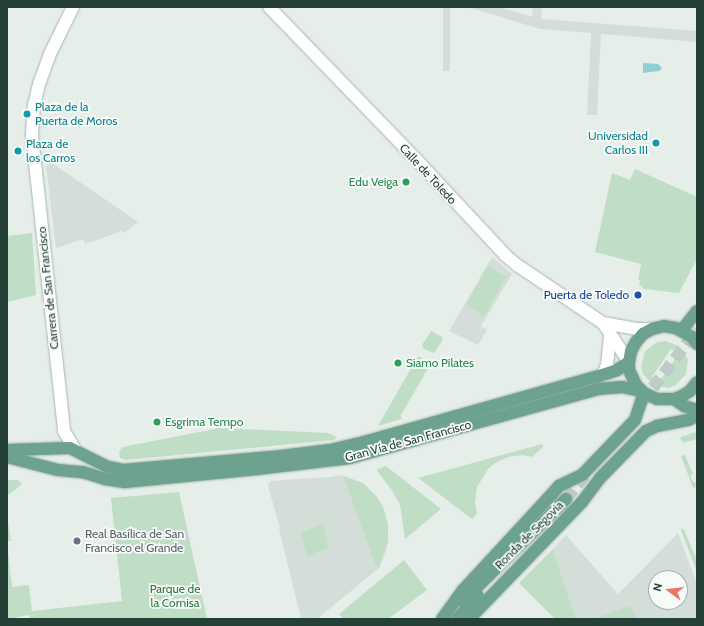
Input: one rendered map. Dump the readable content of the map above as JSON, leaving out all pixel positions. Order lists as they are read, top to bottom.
{
  "streets": {
    "main road": ["Gran Vía de San Francisco", "Ronda de Segovia"],
    "street": ["Calle de Toledo", "Carrera de San Francisco"]
  },
  "crossings": [
    ["Calle de Toledo", "Gran Vía de San Francisco"],
    ["Carrera de San Francisco", "Gran Vía de San Francisco"]
  ],
  "parks": ["Parque de la Cornisa"],
  "places": [
    "Plaza de la Puerta de Moros",
    "Universidad Carlos III",
    "Plaza de los Carros",
    "Edu Veiga",
    "Puerta de Toledo",
    "Siamo Pilates",
    "Esgrima Tempo",
    "Real Basílica de San Francisco el Grande"
  ],
  "north": "left"
}
